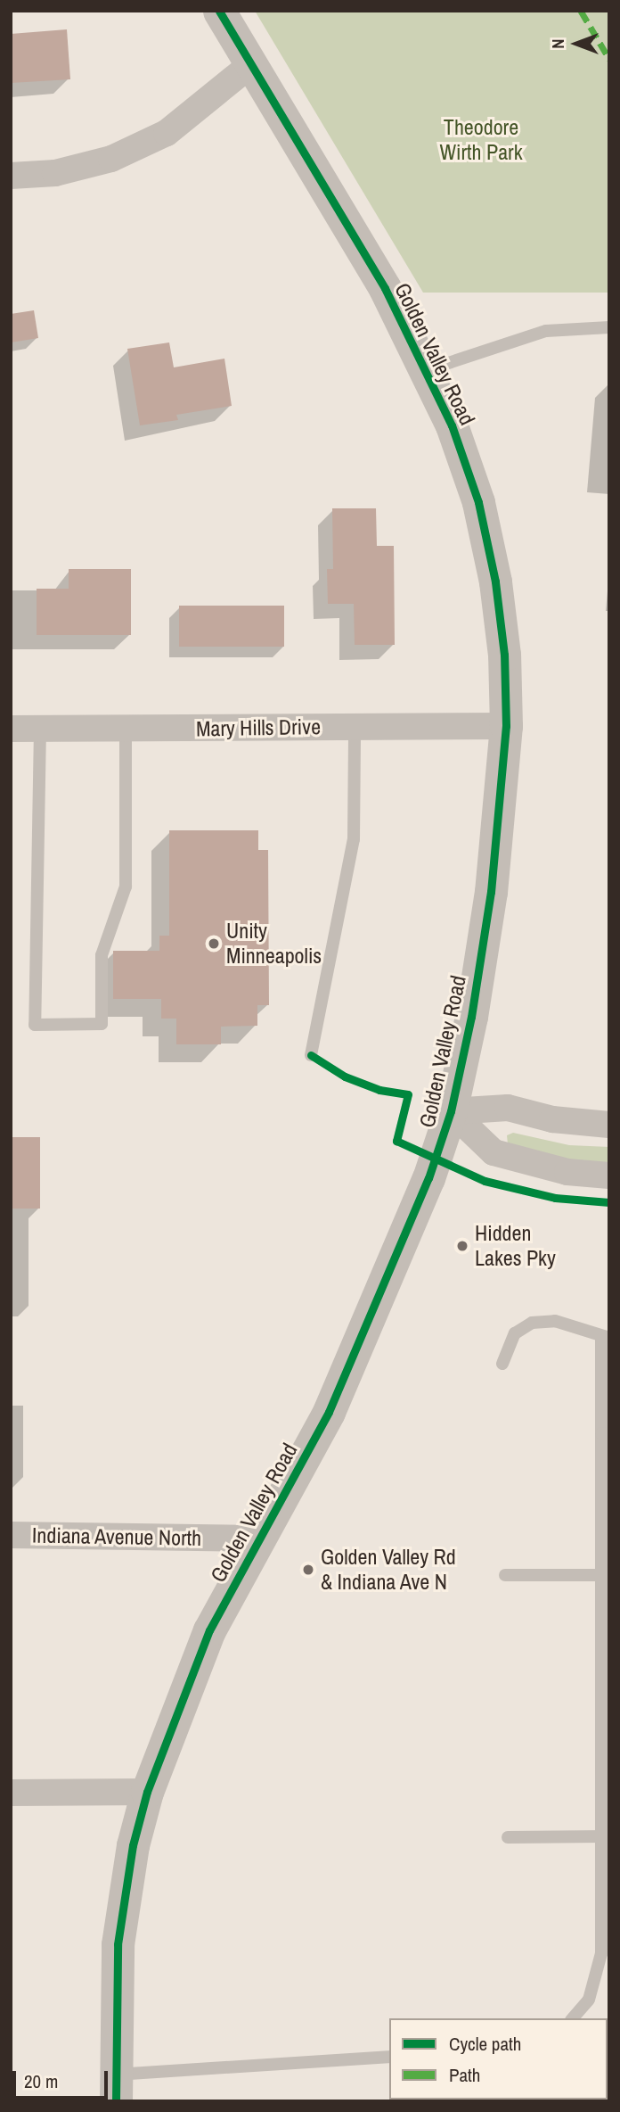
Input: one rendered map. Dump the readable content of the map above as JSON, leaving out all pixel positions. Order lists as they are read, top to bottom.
{
  "streets": {
    "street": ["Golden Valley Road", "Mary Hills Drive", "Indiana Avenue North"]
  },
  "crossings": [
    ["Golden Valley Road", "Mary Hills Drive"],
    ["Golden Valley Road", "Indiana Avenue North"]
  ],
  "parks": ["Theodore Wirth Park"],
  "places": ["Unity Minneapolis", "Hidden Lakes Pky", "Golden Valley Rd & Indiana Ave N"],
  "legend": ["Cycle path", "Path"],
  "scale_bar": "20 m",
  "north": "left"
}
